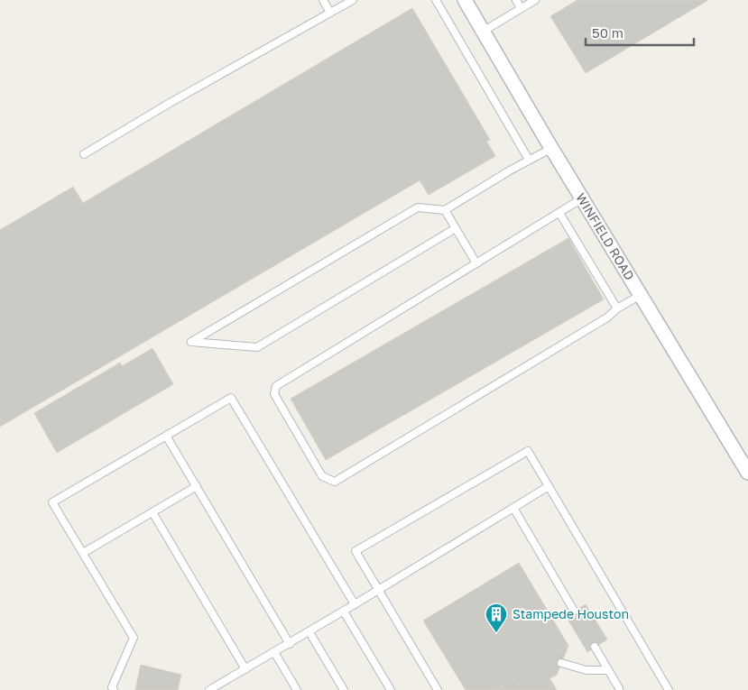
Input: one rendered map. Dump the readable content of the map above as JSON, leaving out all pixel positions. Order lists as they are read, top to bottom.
{
  "streets": {
    "street": ["WINFIELD ROAD"]
  },
  "places": {
    "building": ["Stampede Houston"]
  },
  "scale_bar": "50 m"
}
